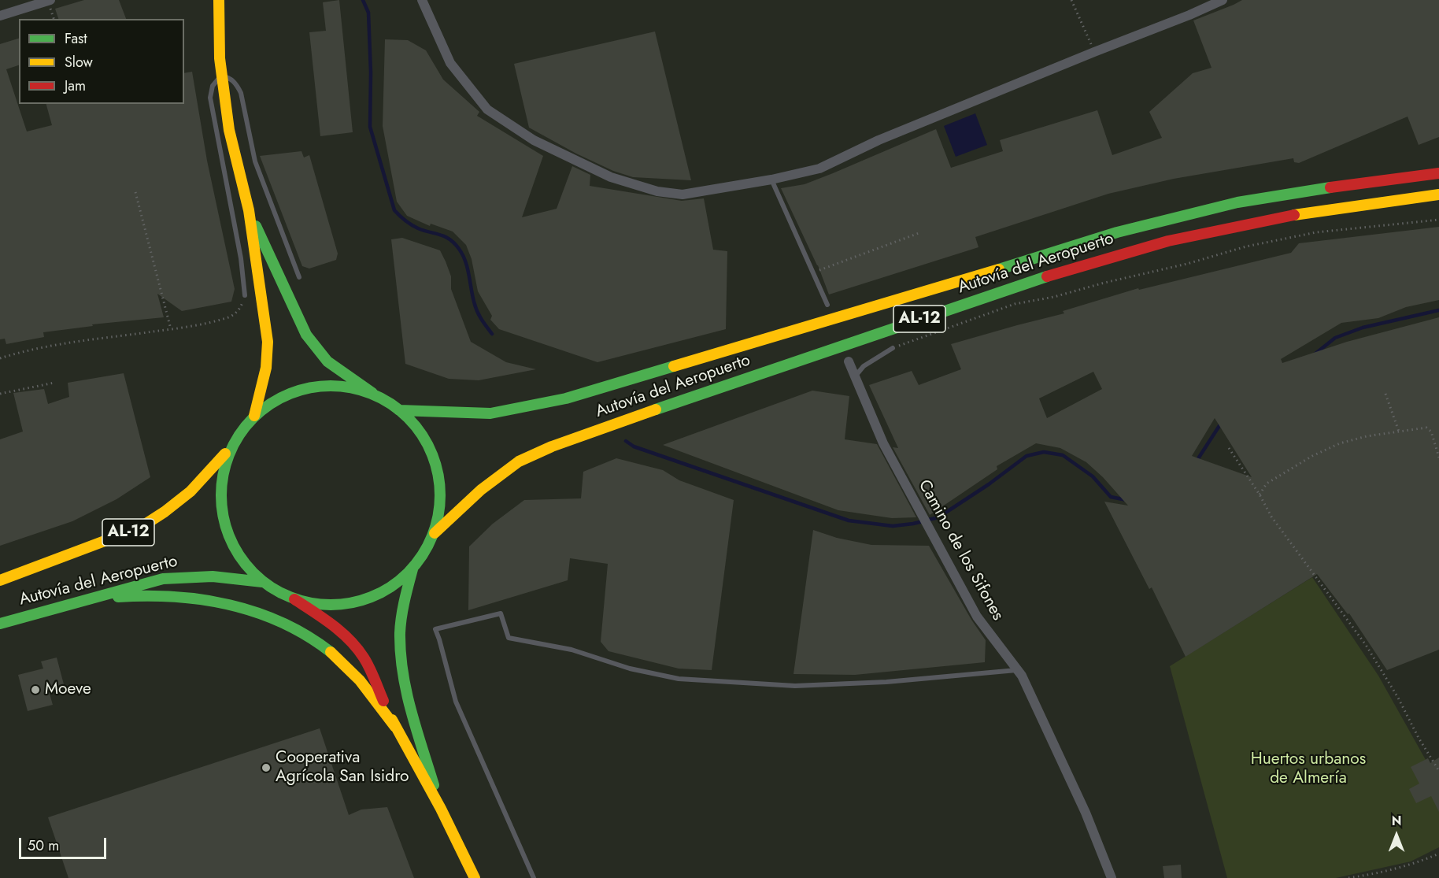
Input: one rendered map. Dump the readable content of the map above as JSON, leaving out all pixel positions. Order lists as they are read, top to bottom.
{
  "streets": {
    "main road": ["Autovía del Aeropuerto", "AL-12"],
    "street": ["Camino de los Sifones"]
  },
  "crossings": [
    ["Autovía del Aeropuerto", "AL-12"]
  ],
  "parks": ["Huertos urbanos de Almería"],
  "places": ["Moeve", "Cooperativa Agrícola San Isidro"],
  "legend": ["Fast", "Slow", "Jam"],
  "scale_bar": "50 m",
  "north": "top"
}
